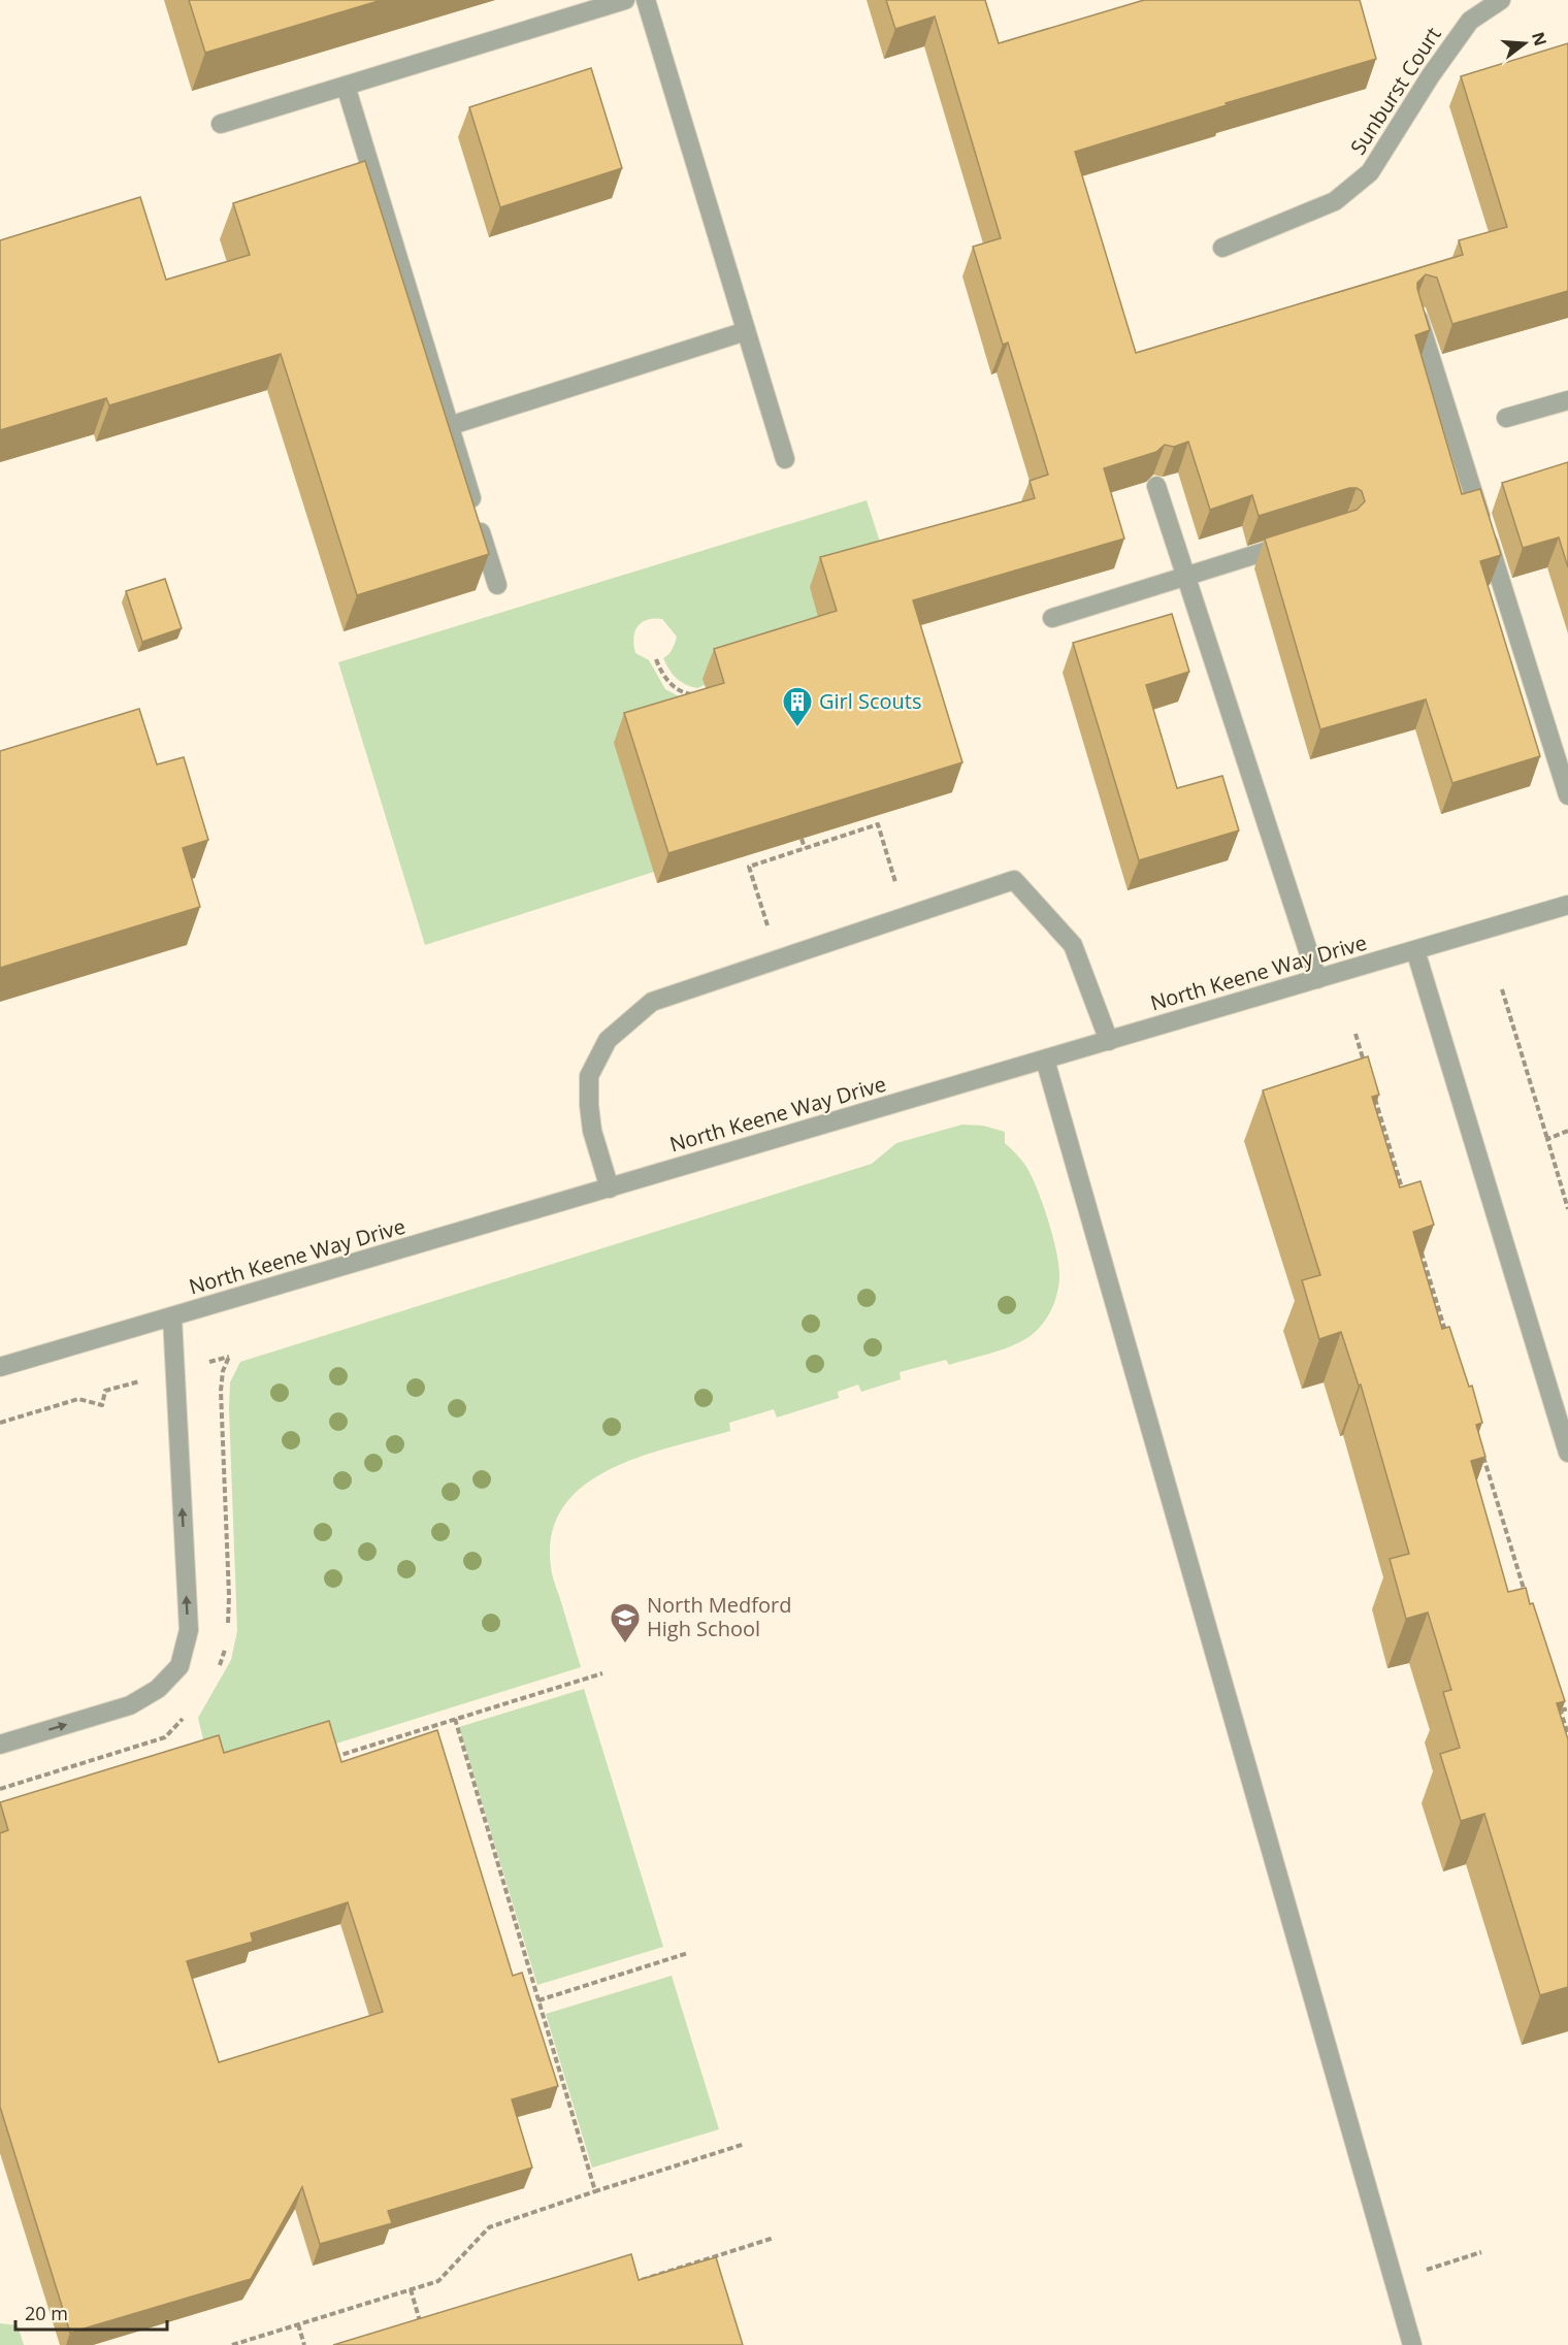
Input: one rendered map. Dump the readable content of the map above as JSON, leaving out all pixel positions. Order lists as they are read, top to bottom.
{
  "streets": {
    "street": ["Sunburst Court", "North Keene Way Drive"]
  },
  "places": {
    "building": ["Girl Scouts"],
    "school or university": ["North Medford High School"]
  },
  "scale_bar": "20 m",
  "north": "right"
}
